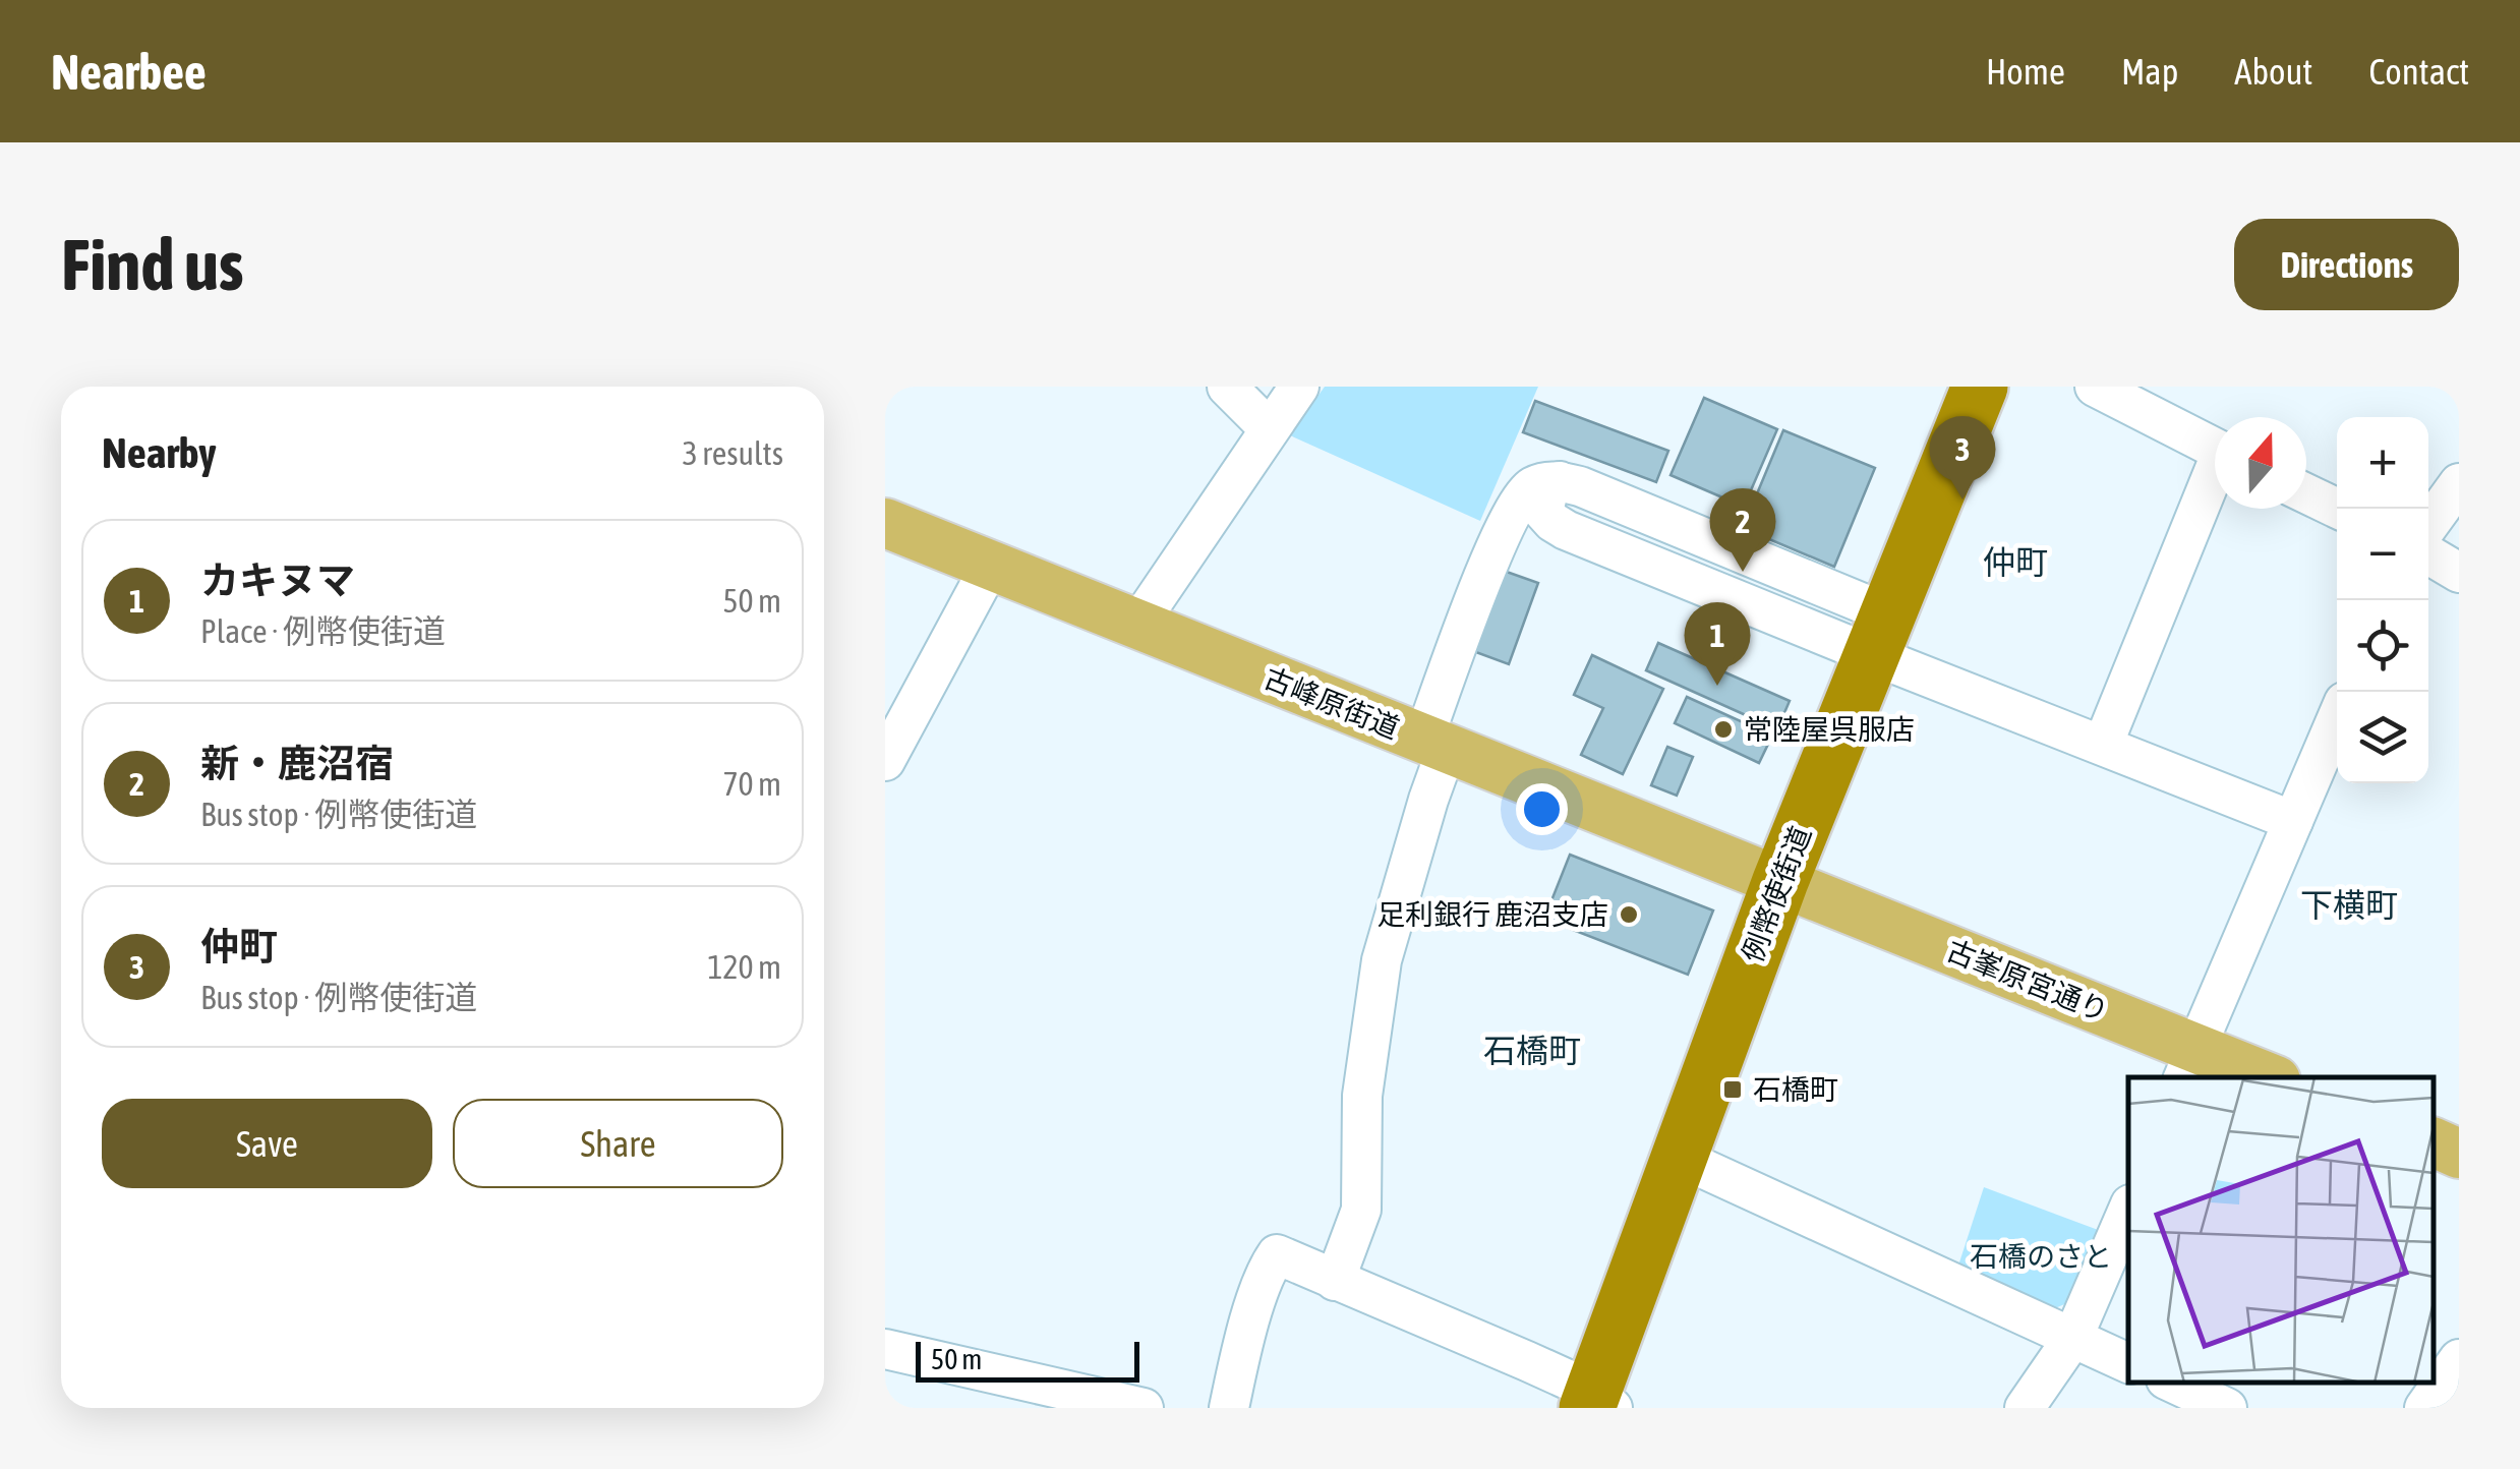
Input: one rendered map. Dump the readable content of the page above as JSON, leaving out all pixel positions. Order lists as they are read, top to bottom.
{
  "streets": {
    "highway": ["例幣使街道"],
    "main road": ["古峰原街道", "古峯原宮通り"]
  },
  "crossings": [
    ["古峰原街道", "例幣使街道"],
    ["古峰原街道", "古峯原宮通り"],
    ["例幣使街道", "古峯原宮通り"]
  ],
  "districts": ["仲町", "下横町", "石橋町"],
  "parks": ["石橋のさと"],
  "places": {
    "other": ["常陸屋呉服店", "足利銀行 鹿沼支店"],
    "transit": ["石橋町"]
  },
  "scale_bar": "50 m",
  "north": "top",
  "page": {
    "header": "Nearbee",
    "nav": [
      "Home",
      "Map",
      "About",
      "Contact"
    ],
    "buttons": [
      "Directions",
      ["Save", "Share"]
    ],
    "title": "Find us",
    "heading": ["Nearby", "3 results"],
    "pins": ["3", "2", "1"],
    "map_buttons": ["+", "−"],
    "list": [
      {
        "mark": "1",
        "name": "カキヌマ",
        "note": "Place · 例幣使街道",
        "value": "50 m"
      },
      {
        "mark": "2",
        "name": "新・鹿沼宿",
        "note": "Bus stop · 例幣使街道",
        "value": "70 m"
      },
      {
        "mark": "3",
        "name": "仲町",
        "note": "Bus stop · 例幣使街道",
        "value": "120 m"
      }
    ],
    "scale": "50 m"
  }
}
